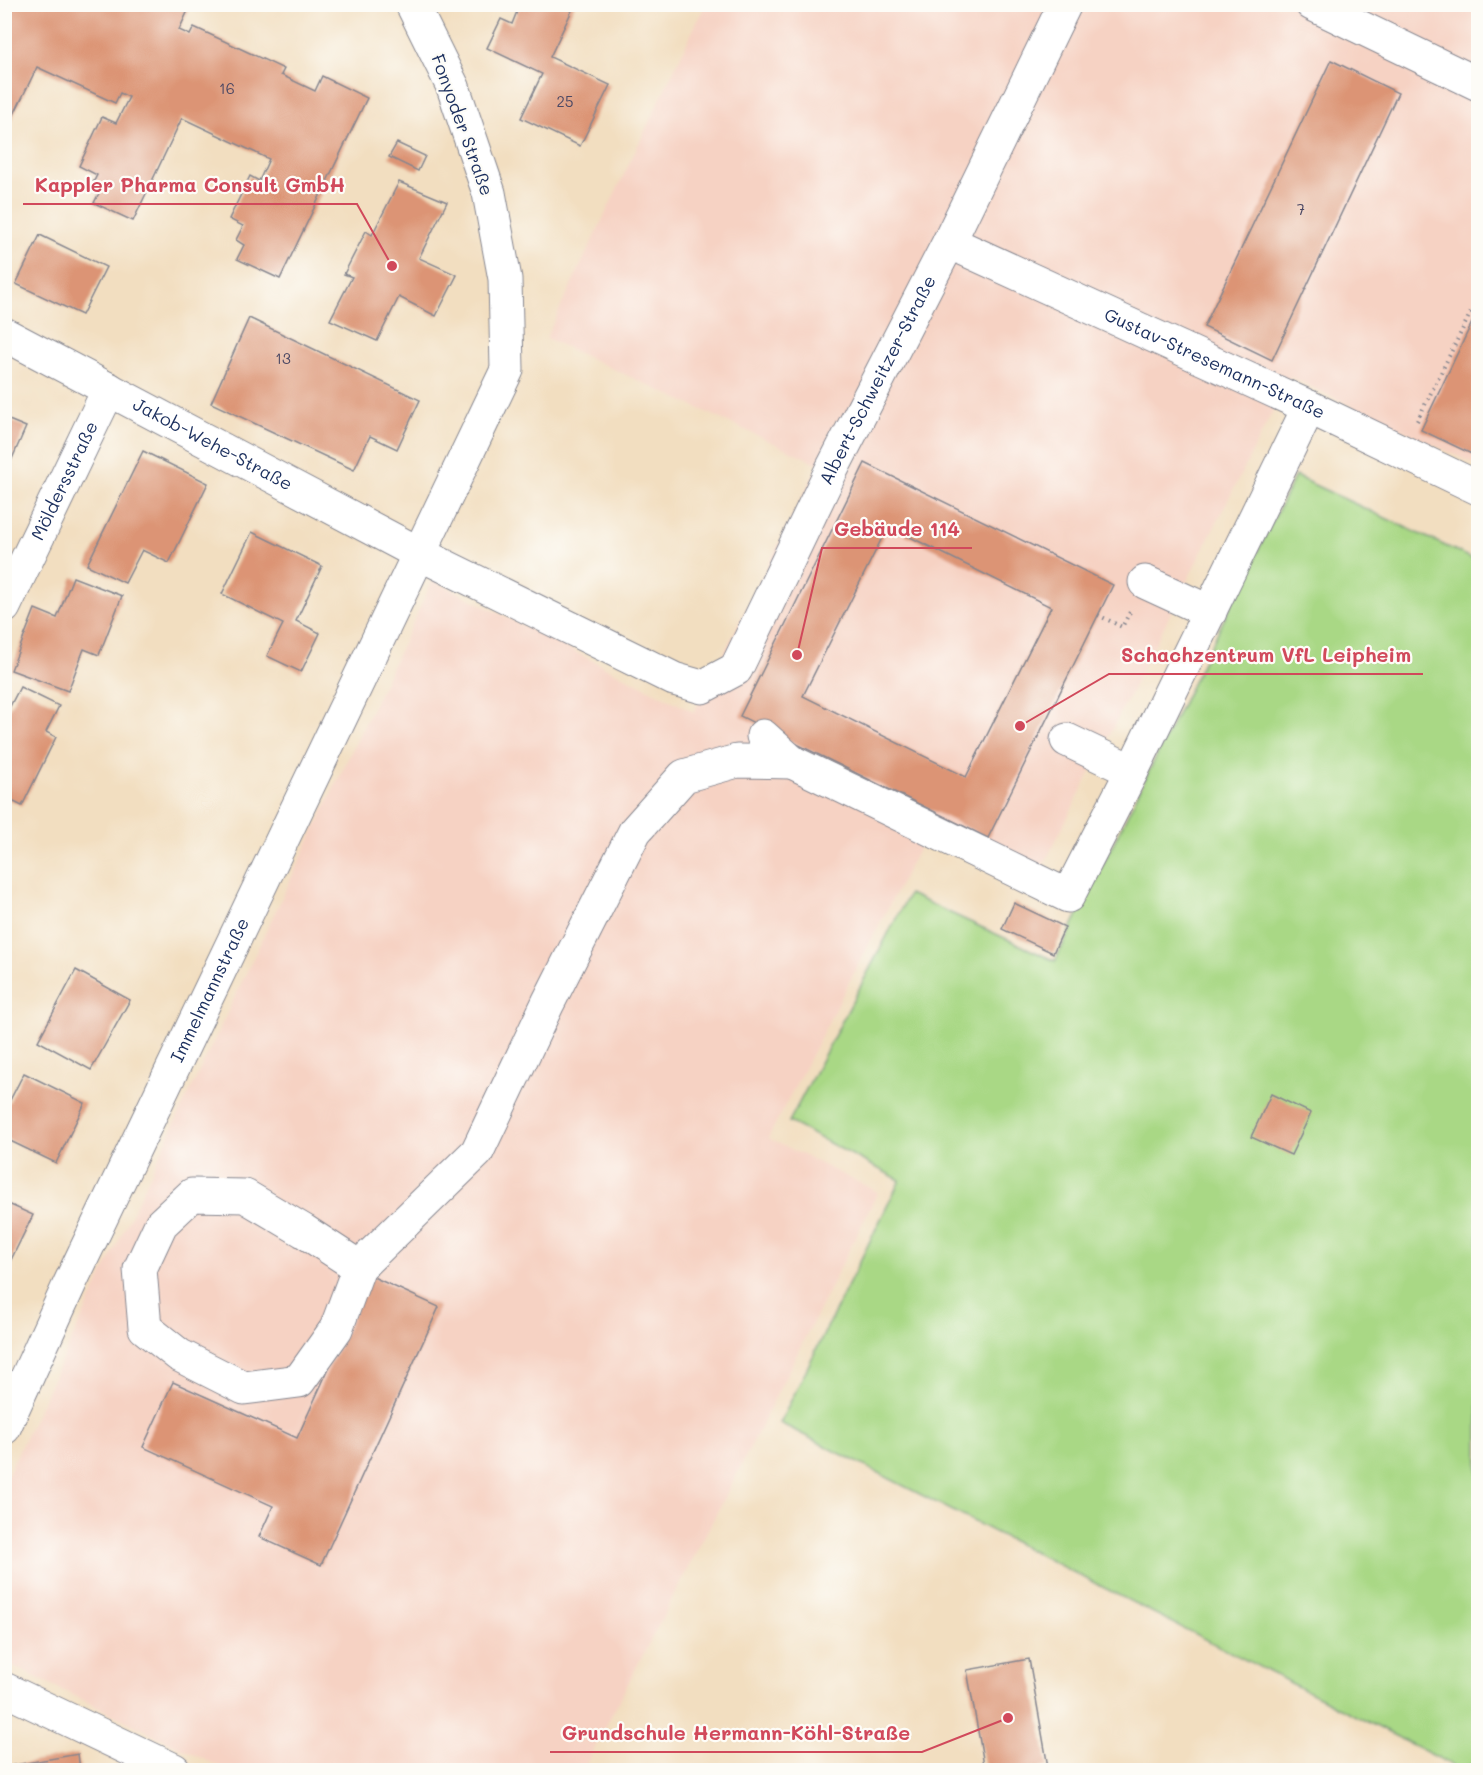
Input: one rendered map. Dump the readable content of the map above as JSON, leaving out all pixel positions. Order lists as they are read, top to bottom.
{
  "streets": {
    "street": [
      "Fonyoder Straße",
      "Gustav-Stresemann-Straße",
      "Albert-Schweitzer-Straße",
      "Jakob-Wehe-Straße",
      "Möldersstraße",
      "Immelmannstraße"
    ]
  },
  "crossings": [
    ["Fonyoder Straße", "Albert-Schweitzer-Straße"],
    ["Fonyoder Straße", "Jakob-Wehe-Straße"],
    ["Fonyoder Straße", "Immelmannstraße"],
    ["Gustav-Stresemann-Straße", "Albert-Schweitzer-Straße"],
    ["Albert-Schweitzer-Straße", "Jakob-Wehe-Straße"],
    ["Albert-Schweitzer-Straße", "Immelmannstraße"],
    ["Jakob-Wehe-Straße", "Möldersstraße"],
    ["Jakob-Wehe-Straße", "Immelmannstraße"]
  ],
  "places": [
    "Kappler Pharma Consult GmbH",
    "Gebäude 114",
    "Schachzentrum VfL Leipheim",
    "Grundschule Hermann-Köhl-Straße"
  ],
  "house_numbers": [
    "16",
    "25",
    "7",
    "13"
  ]
}
